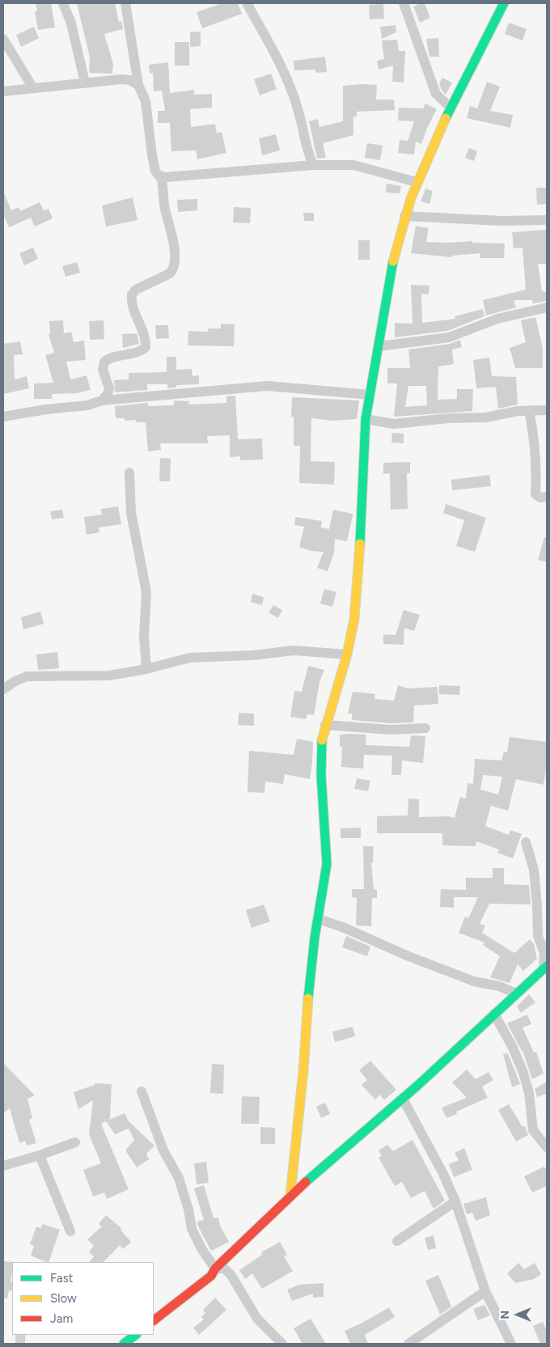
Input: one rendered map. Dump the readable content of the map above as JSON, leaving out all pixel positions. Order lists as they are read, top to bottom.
{
  "legend": ["Fast", "Slow", "Jam"],
  "north": "left"
}
